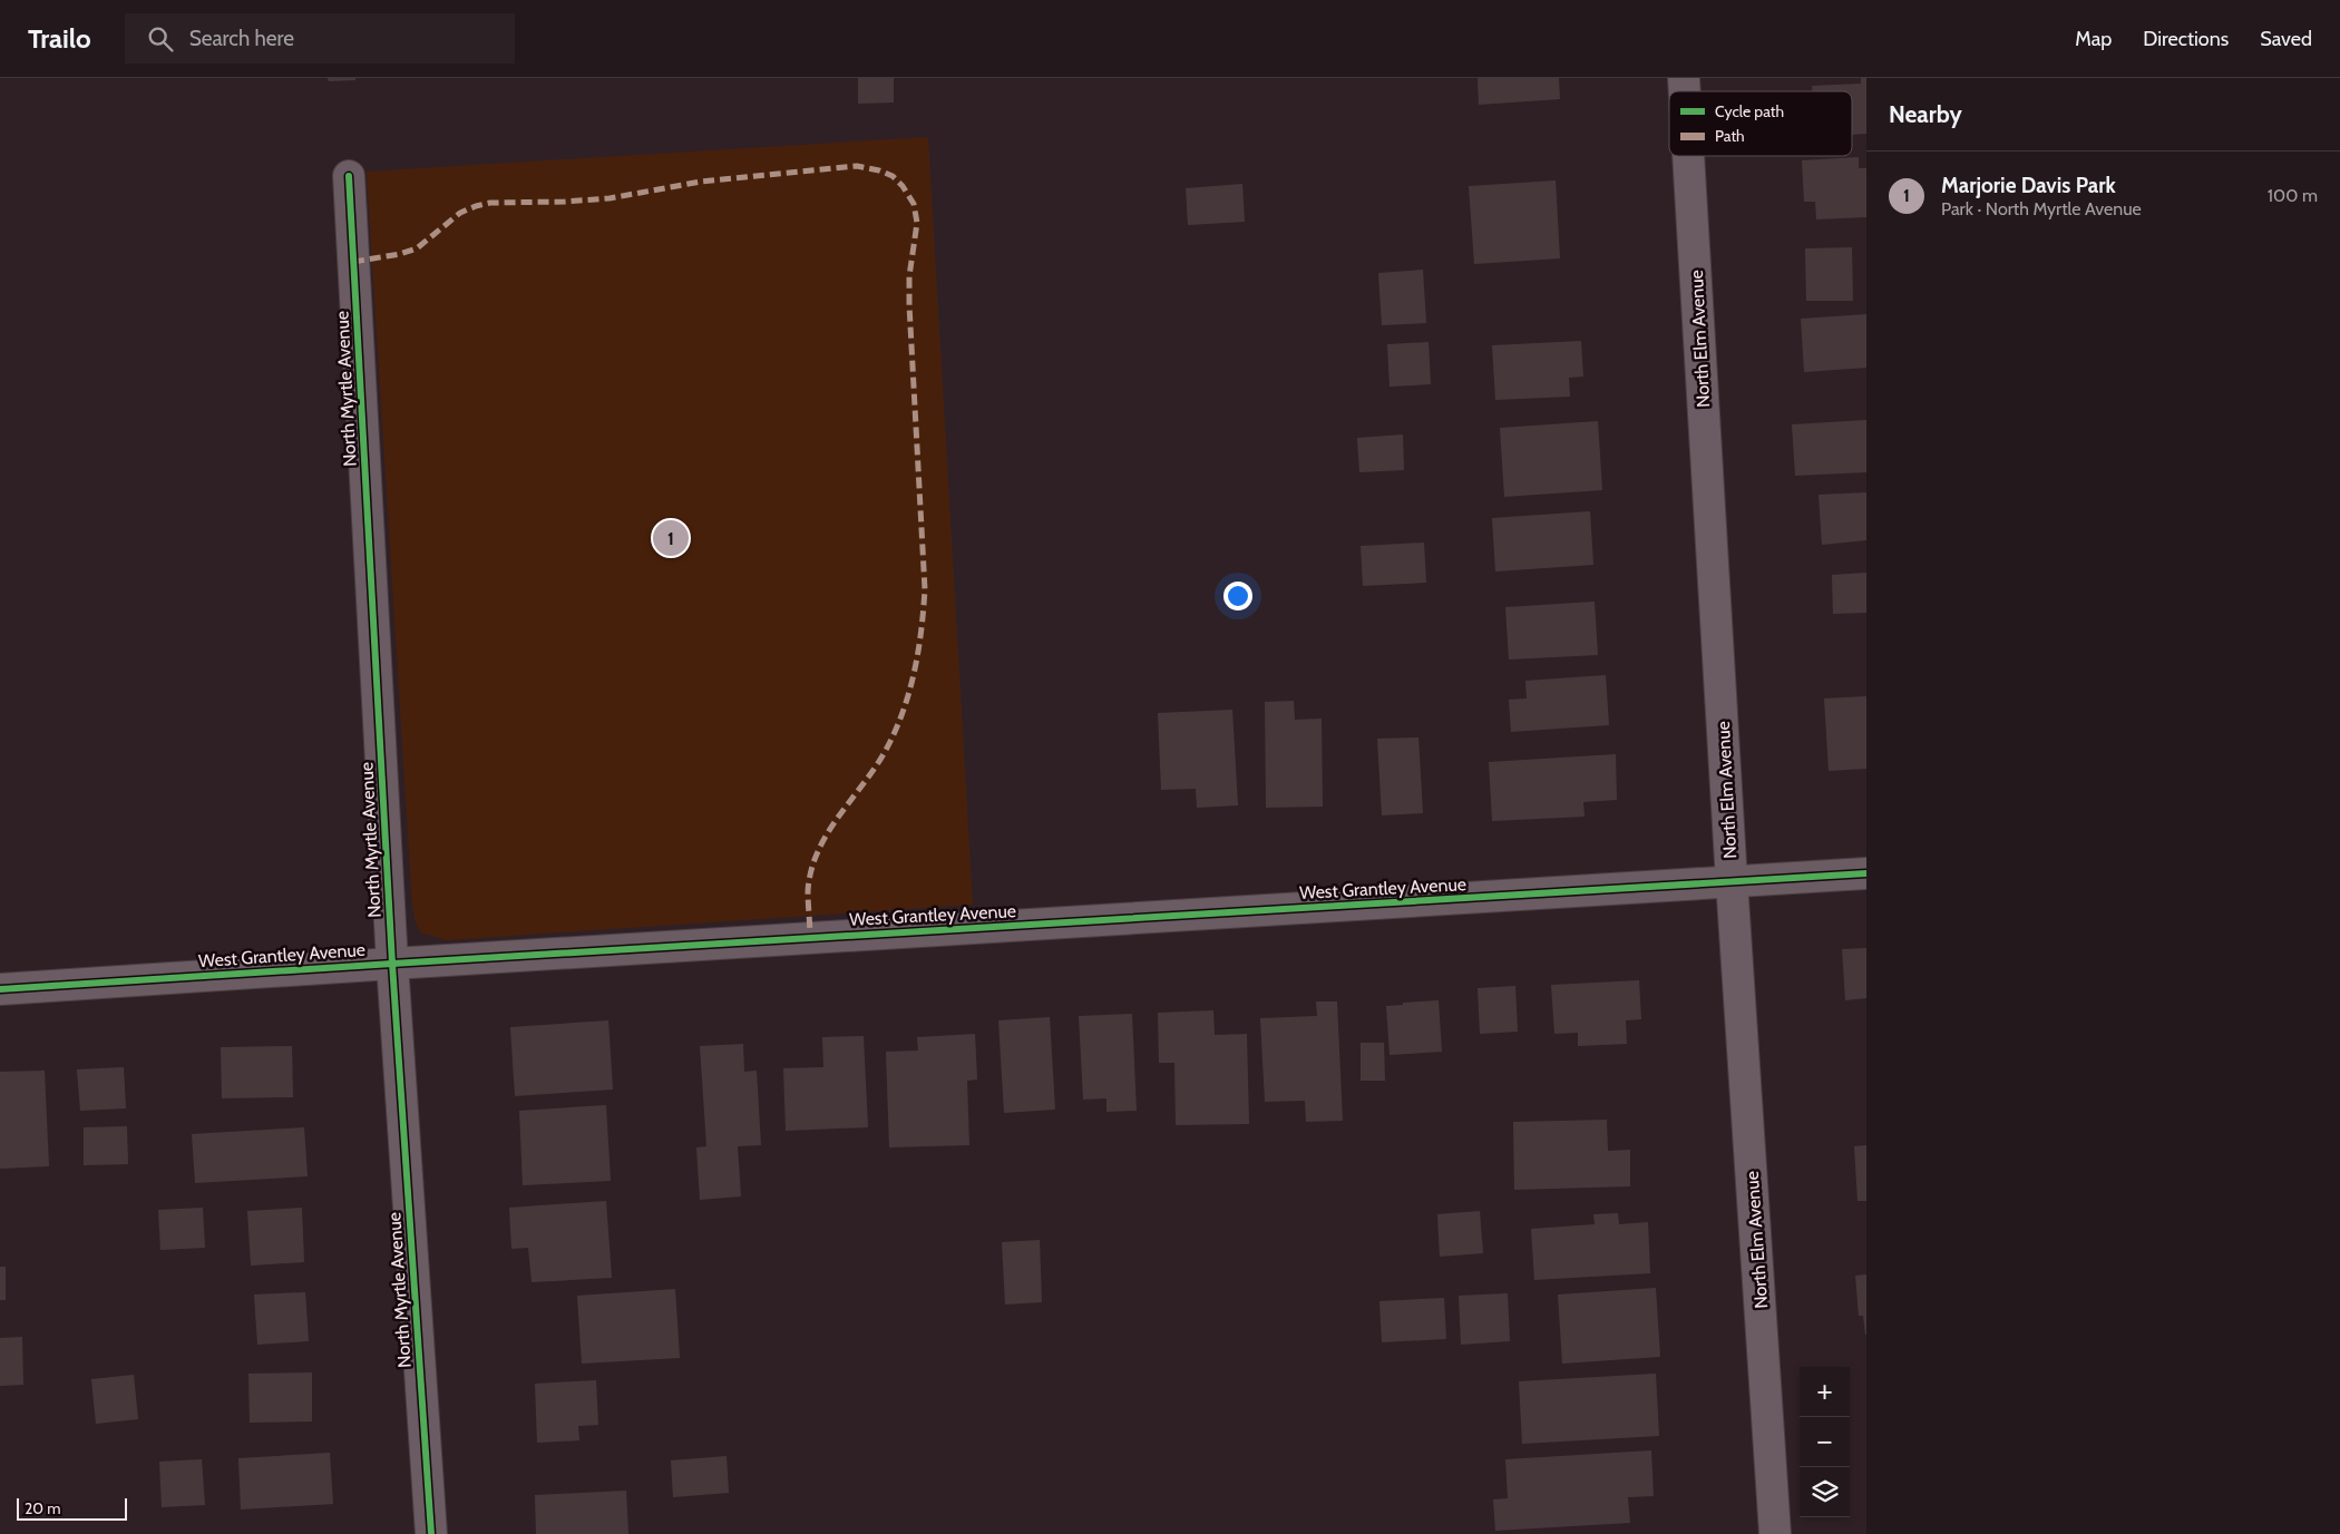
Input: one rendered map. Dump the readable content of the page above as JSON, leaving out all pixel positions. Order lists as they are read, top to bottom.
{
  "streets": {
    "street": ["North Elm Avenue", "North Myrtle Avenue", "West Grantley Avenue"]
  },
  "crossings": [
    ["North Elm Avenue", "West Grantley Avenue"],
    ["North Myrtle Avenue", "West Grantley Avenue"]
  ],
  "legend": ["Cycle path", "Path"],
  "scale_bar": "20 m",
  "page": {
    "header": "Trailo",
    "search": "Search here",
    "nav": ["Map", "Directions", "Saved"],
    "heading": "Nearby",
    "list": [
      {
        "mark": "1",
        "name": "Marjorie Davis Park",
        "note": "Park · North Myrtle Avenue",
        "value": "100 m"
      }
    ],
    "pins": "1",
    "map_buttons": ["+", "−"],
    "scale": "20 m"
  }
}
